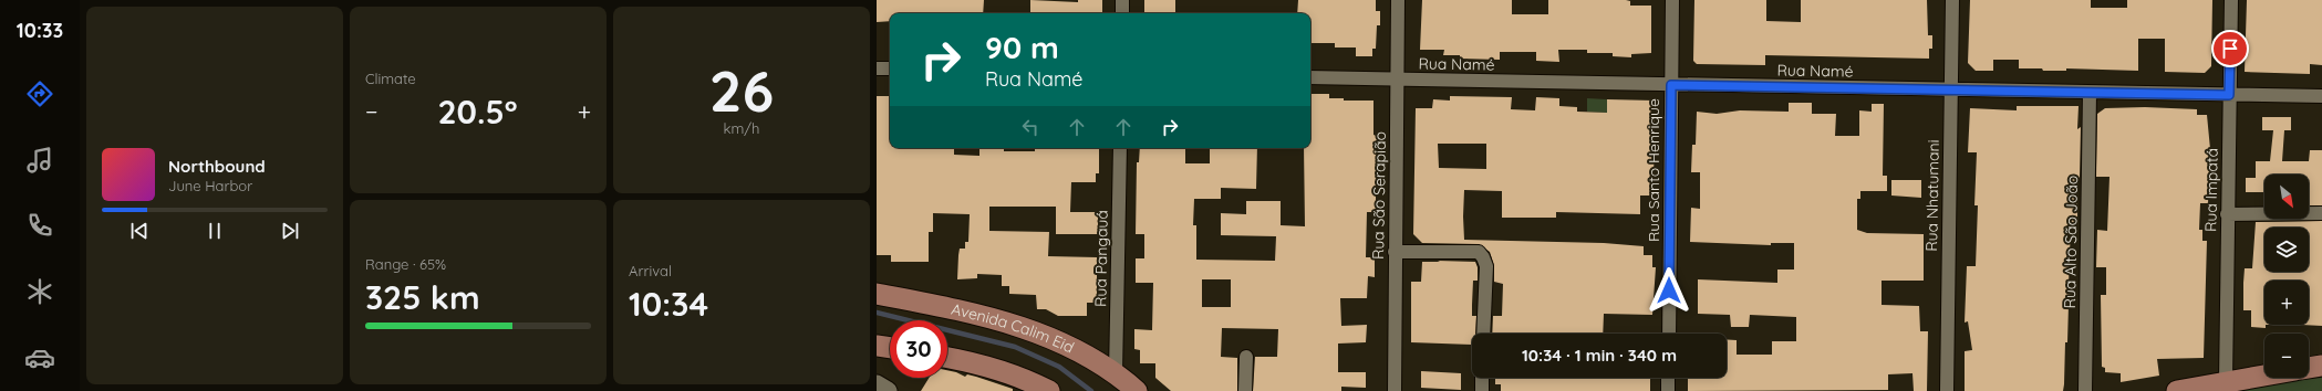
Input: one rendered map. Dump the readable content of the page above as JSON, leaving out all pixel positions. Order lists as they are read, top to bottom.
{
  "streets": {
    "main road": ["Avenida Calim Eid"],
    "street": [
      "Rua Namé",
      "Rua Santo Henrique",
      "Rua Impatá",
      "Rua São Serapião",
      "Rua Nhatumani",
      "Rua Alto São João",
      "Rua Pangauá"
    ]
  },
  "crossings": [
    ["Rua Namé", "Rua Santo Henrique"],
    ["Rua Namé", "Rua Impatá"],
    ["Rua Namé", "Rua São Serapião"],
    ["Rua Namé", "Rua Nhatumani"],
    ["Rua Namé", "Rua Alto São João"],
    ["Rua Pangauá", "Avenida Calim Eid"]
  ],
  "north": "bottom right",
  "page": {
    "tabs": "10:33",
    "tile": [
      "Climate",
      ["26", "km/h"],
      ["Range · 65%", "325 km"],
      ["Arrival", "10:34"]
    ],
    "turn": ["90 m", "Rua Namé"],
    "heat": ["−", "20.5°", "+"],
    "song": ["Northbound", "June Harbor"],
    "map_buttons": ["+", "−"],
    "limit": "30",
    "trip": "10:34 · 1 min · 340 m"
  }
}
